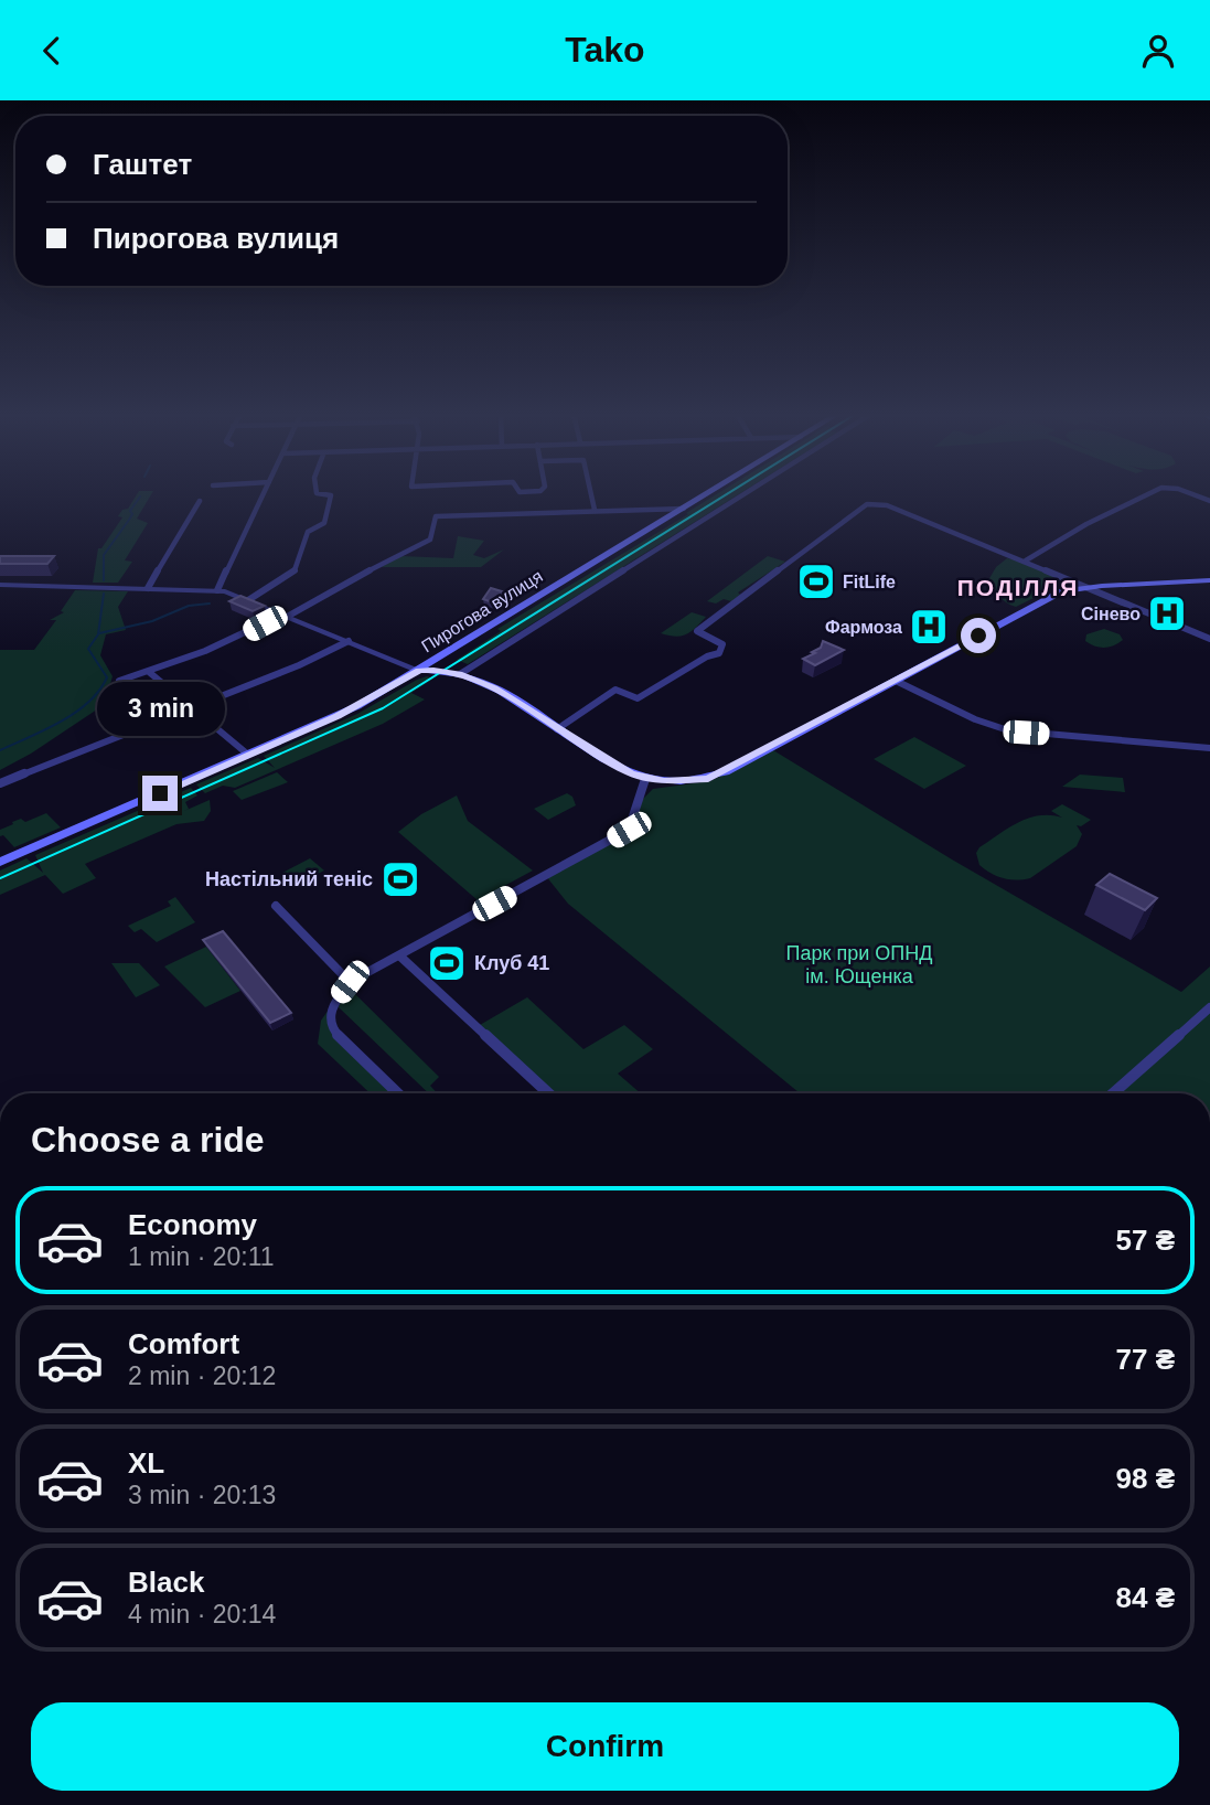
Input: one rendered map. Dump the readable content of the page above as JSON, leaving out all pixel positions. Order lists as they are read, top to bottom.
{
  "streets": {
    "main road": ["Пирогова вулиця"]
  },
  "districts": ["ПОДІЛЛЯ"],
  "parks": ["Парк при ОПНД ім. Ющенка"],
  "places": {
    "sports": ["FitLife", "Настільний теніс", "Клуб 41"],
    "hospital": ["Сінево", "Фармоза"]
  },
  "page": {
    "header": "Tako",
    "banner": ["Гаштет", "Пирогова вулиця"],
    "bubble": "3 min",
    "heading": "Choose a ride",
    "list": [
      {
        "name": "Economy",
        "note": "1 min · 20:11",
        "value": "57 ₴"
      },
      {
        "name": "Comfort",
        "note": "2 min · 20:12",
        "value": "77 ₴"
      },
      {
        "name": "XL",
        "note": "3 min · 20:13",
        "value": "98 ₴"
      },
      {
        "name": "Black",
        "note": "4 min · 20:14",
        "value": "84 ₴"
      }
    ],
    "buttons": "Confirm"
  }
}
